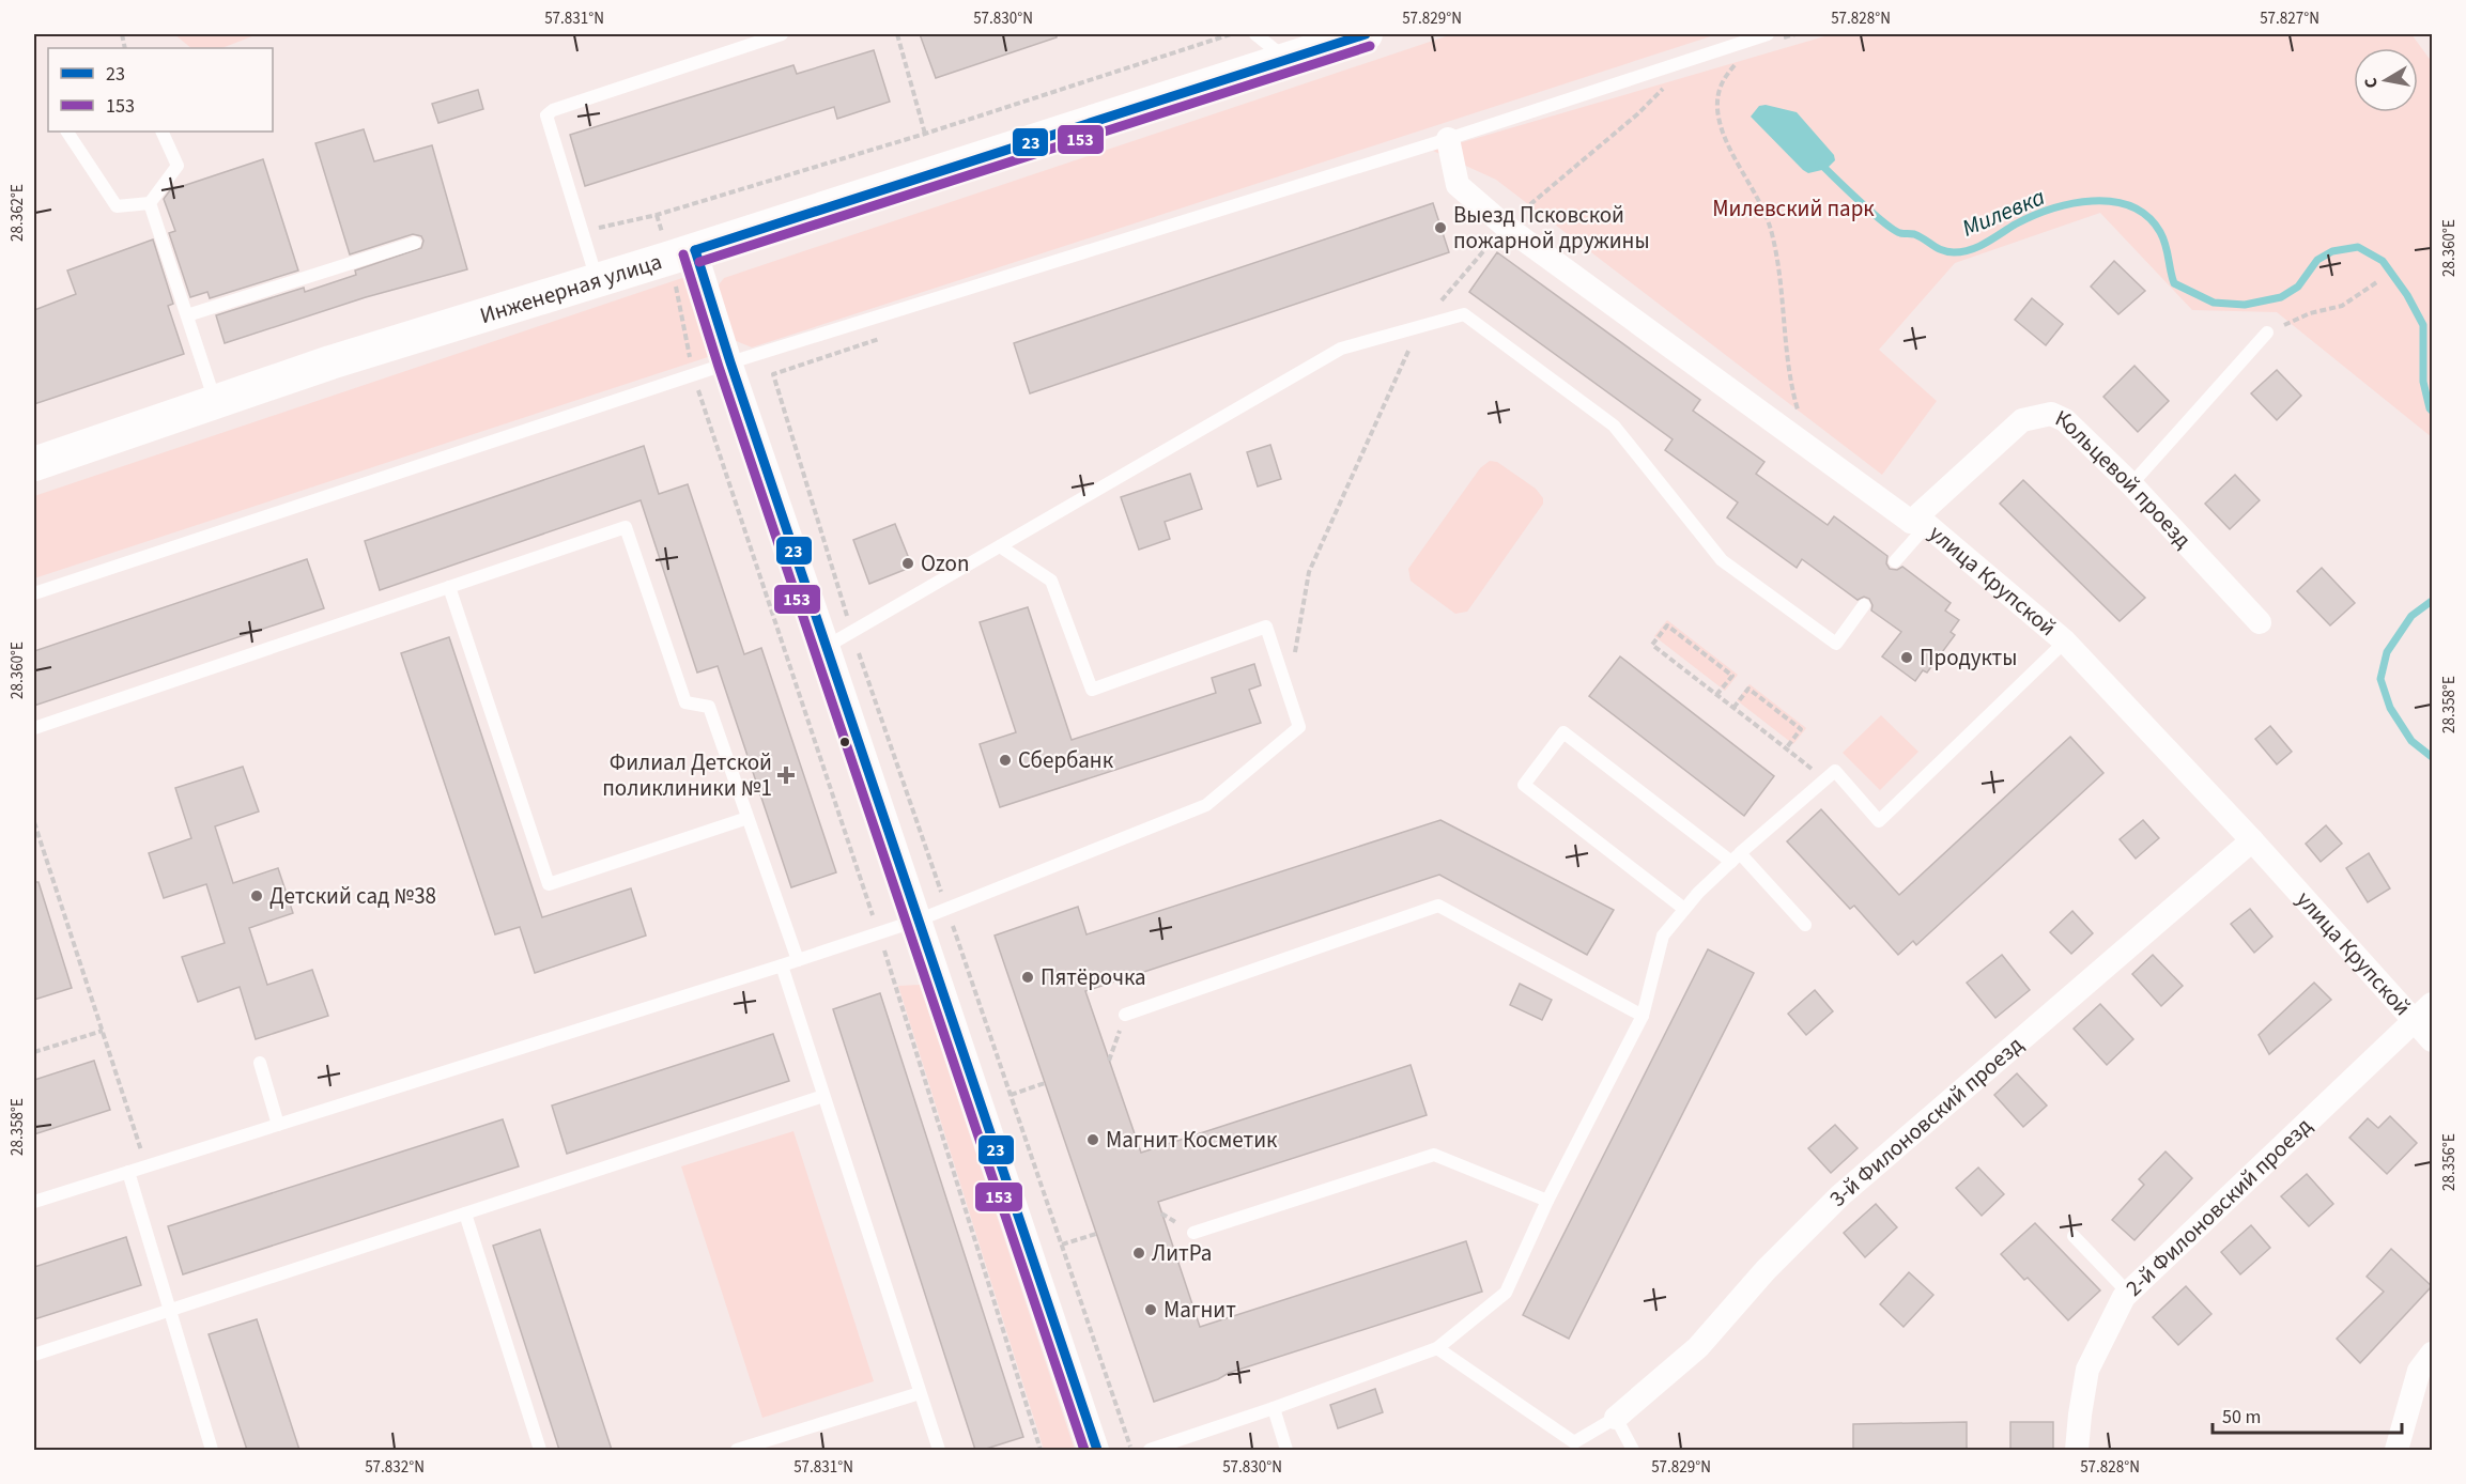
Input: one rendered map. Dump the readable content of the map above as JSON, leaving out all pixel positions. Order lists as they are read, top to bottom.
{
  "streets": {
    "main road": ["Инженерная улица"],
    "street": [
      "Кольцевой проезд",
      "улица Крупской",
      "3-й Филоновский проезд",
      "2-й Филоновский проезд"
    ]
  },
  "crossings": [
    ["Кольцевой проезд", "улица Крупской"],
    ["улица Крупской", "3-й Филоновский проезд"],
    ["улица Крупской", "2-й Филоновский проезд"]
  ],
  "water": ["Милевка"],
  "parks": ["Милевский парк"],
  "places": {
    "other": [
      "Выезд Псковской пожарной дружины",
      "Ozon",
      "Продукты",
      "Сбербанк",
      "Детский сад №38",
      "Пятёрочка",
      "Магнит Косметик",
      "ЛитРа",
      "Магнит"
    ],
    "health": ["Филиал Детской поликлиники №1"]
  },
  "lines": ["transit line 23", "transit line 153"],
  "legend": ["23", "153"],
  "scale_bar": "50 m",
  "north": "left",
  "coordinates": [
    "57.831°N",
    "57.830°N",
    "57.829°N",
    "57.828°N",
    "57.827°N",
    "28.362°E",
    "28.360°E",
    "28.358°E",
    "28.356°E",
    "57.832°N"
  ]
}
